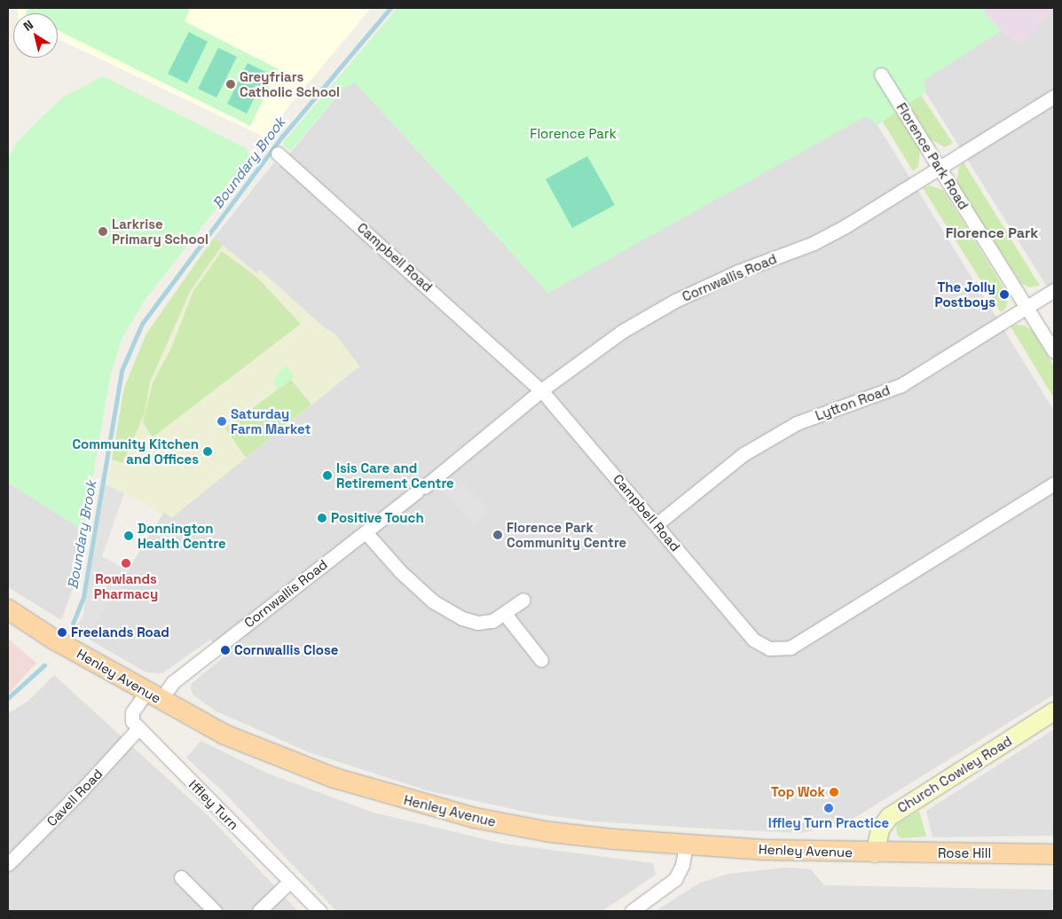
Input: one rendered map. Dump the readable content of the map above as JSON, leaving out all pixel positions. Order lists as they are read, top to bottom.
{
  "streets": {
    "main road": ["Henley Avenue", "Church Cowley Road", "Rose Hill"],
    "street": [
      "Florence Park Road",
      "Campbell Road",
      "Cornwallis Road",
      "Lytton Road",
      "Cavell Road",
      "Iffley Turn"
    ]
  },
  "crossings": [
    ["Florence Park Road", "Cornwallis Road"],
    ["Florence Park Road", "Lytton Road"],
    ["Campbell Road", "Cornwallis Road"],
    ["Campbell Road", "Lytton Road"],
    ["Cornwallis Road", "Henley Avenue"],
    ["Henley Avenue", "Church Cowley Road"],
    ["Henley Avenue", "Rose Hill"],
    ["Church Cowley Road", "Rose Hill"],
    ["Cavell Road", "Iffley Turn"]
  ],
  "districts": ["Florence Park"],
  "water": ["Boundary Brook"],
  "parks": ["Florence Park"],
  "places": [
    "Greyfriars Catholic School",
    "Larkrise Primary School",
    "The Jolly Postboys",
    "Saturday Farm Market",
    "Community Kitchen and Offices",
    "Isis Care and Retirement Centre",
    "Positive Touch",
    "Florence Park Community Centre",
    "Donnington Health Centre",
    "Rowlands Pharmacy",
    "Freelands Road",
    "Cornwallis Close",
    "Top Wok",
    "Iffley Turn Practice"
  ],
  "north": "top left"
}
